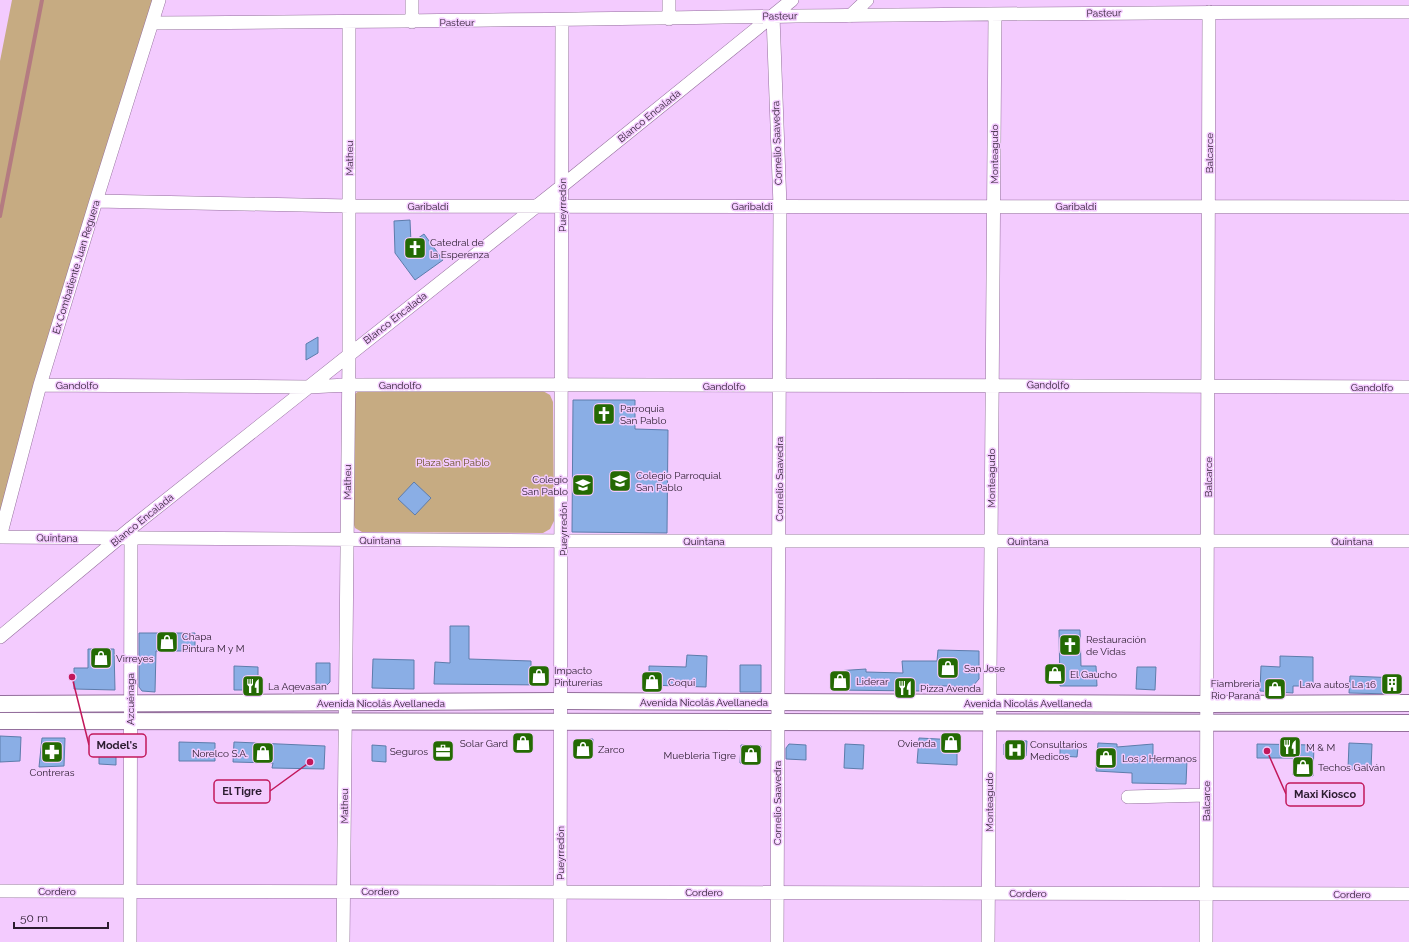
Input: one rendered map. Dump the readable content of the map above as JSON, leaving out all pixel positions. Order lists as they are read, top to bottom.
{
  "streets": {
    "main road": ["Avenida Nicolás Avellaneda"],
    "street": [
      "Pasteur",
      "Blanco Encalada",
      "Cornelio Saavedra",
      "Balcarce",
      "Monteagudo",
      "Matheu",
      "Pueyrredón",
      "Garibaldi",
      "Ex Combatiente Juan Reguera",
      "Gandolfo",
      "Quintana",
      "Azcuénaga",
      "Cordero"
    ]
  },
  "crossings": [
    ["Pasteur", "Blanco Encalada"],
    ["Pasteur", "Cornelio Saavedra"],
    ["Pasteur", "Balcarce"],
    ["Pasteur", "Monteagudo"],
    ["Pasteur", "Matheu"],
    ["Pasteur", "Pueyrredón"],
    ["Pasteur", "Ex Combatiente Juan Reguera"],
    ["Blanco Encalada", "Cornelio Saavedra"],
    ["Blanco Encalada", "Matheu"],
    ["Blanco Encalada", "Pueyrredón"],
    ["Blanco Encalada", "Garibaldi"],
    ["Blanco Encalada", "Gandolfo"],
    ["Blanco Encalada", "Quintana"],
    ["Blanco Encalada", "Azcuénaga"],
    ["Cornelio Saavedra", "Garibaldi"],
    ["Cornelio Saavedra", "Gandolfo"],
    ["Cornelio Saavedra", "Quintana"],
    ["Cornelio Saavedra", "Avenida Nicolás Avellaneda"],
    ["Cornelio Saavedra", "Cordero"],
    ["Balcarce", "Garibaldi"],
    ["Balcarce", "Gandolfo"],
    ["Balcarce", "Quintana"],
    ["Balcarce", "Avenida Nicolás Avellaneda"],
    ["Balcarce", "Cordero"],
    ["Monteagudo", "Garibaldi"],
    ["Monteagudo", "Gandolfo"],
    ["Monteagudo", "Quintana"],
    ["Monteagudo", "Avenida Nicolás Avellaneda"],
    ["Monteagudo", "Cordero"],
    ["Matheu", "Garibaldi"],
    ["Matheu", "Gandolfo"],
    ["Matheu", "Quintana"],
    ["Matheu", "Avenida Nicolás Avellaneda"],
    ["Matheu", "Cordero"],
    ["Pueyrredón", "Garibaldi"],
    ["Pueyrredón", "Gandolfo"],
    ["Pueyrredón", "Quintana"],
    ["Pueyrredón", "Avenida Nicolás Avellaneda"],
    ["Pueyrredón", "Cordero"],
    ["Garibaldi", "Ex Combatiente Juan Reguera"],
    ["Ex Combatiente Juan Reguera", "Gandolfo"],
    ["Ex Combatiente Juan Reguera", "Quintana"],
    ["Quintana", "Azcuénaga"],
    ["Azcuénaga", "Avenida Nicolás Avellaneda"],
    ["Azcuénaga", "Cordero"]
  ],
  "parks": ["Plaza San Pablo"],
  "places": {
    "church": ["Catedral de la Esperenza", "Parroquia San Pablo", "Restauración de Vidas"],
    "school or university": ["Colegio Parroquial San Pablo", "Colegio San Pablo"],
    "shop": [
      "Chapa Pintura M y M",
      "Virreyes",
      "San Jose",
      "El Gaucho",
      "Impacto Pinturerías",
      "Liderar",
      "Coqui",
      "Fiambreria Rio Paraná",
      "Solar Gard",
      "Ovienda",
      "Zarco",
      "Norelco S.A.",
      "Muebleria Tigre",
      "Los 2 Hermanos",
      "Techos Galván"
    ],
    "other": ["Model's", "Maxi Kiosco", "El Tigre"],
    "building": ["Lava autos La 16"],
    "restaurant": ["La Aqevasan", "Pizza Avenda", "M & M"],
    "hospital": ["Consultarios Medicos"],
    "office": ["Seguros"],
    "pharmacy": ["Contreras"]
  },
  "scale_bar": "50 m"
}
